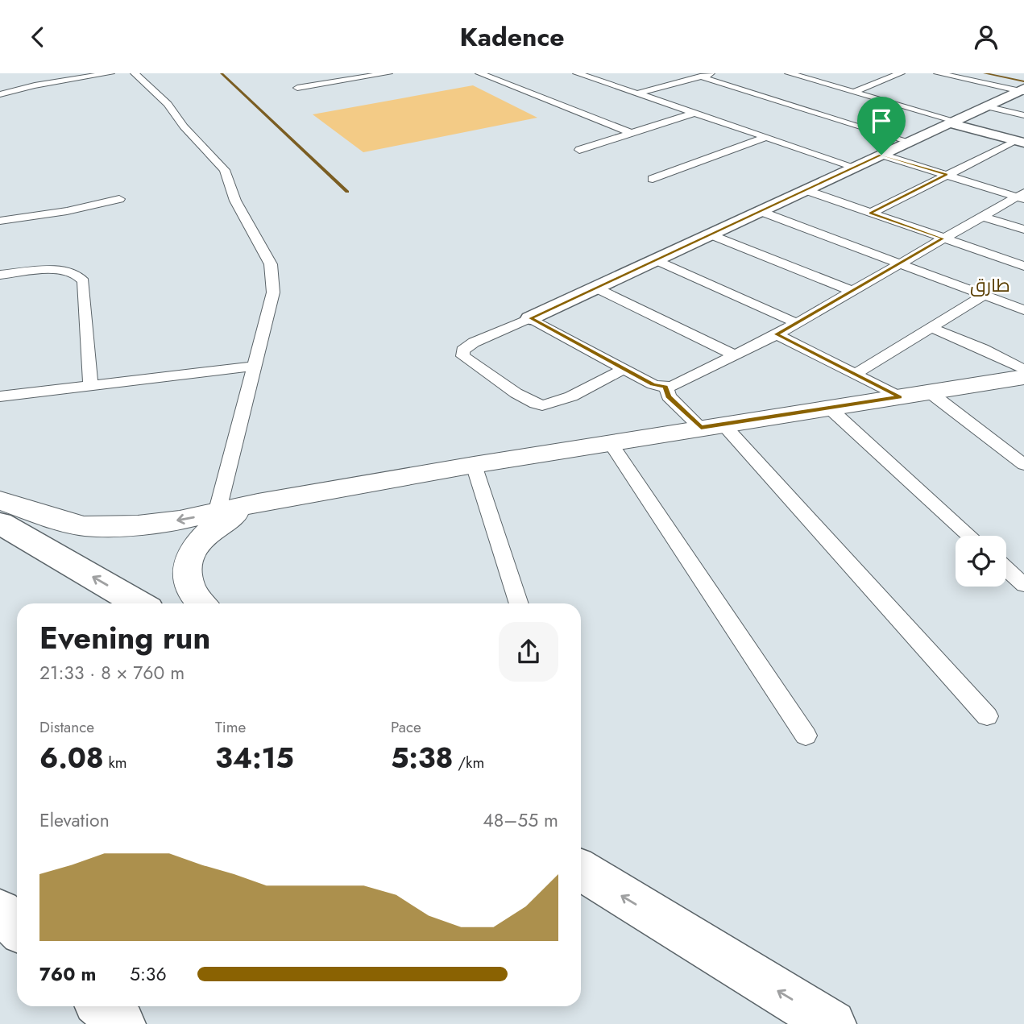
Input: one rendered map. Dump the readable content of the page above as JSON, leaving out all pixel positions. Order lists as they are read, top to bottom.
{
  "districts": ["طارق"],
  "page": {
    "header": "Kadence",
    "heading": ["Evening run", "21:33 · 8 × 760 m"],
    "stats": [
      ["Distance", "6.08 km"],
      ["Time", "34:15"],
      ["Pace", "5:38 /km"]
    ],
    "chart": ["Elevation", "48–55 m"],
    "list": [
      {
        "name": "760 m",
        "note": "5:36"
      }
    ]
  }
}
